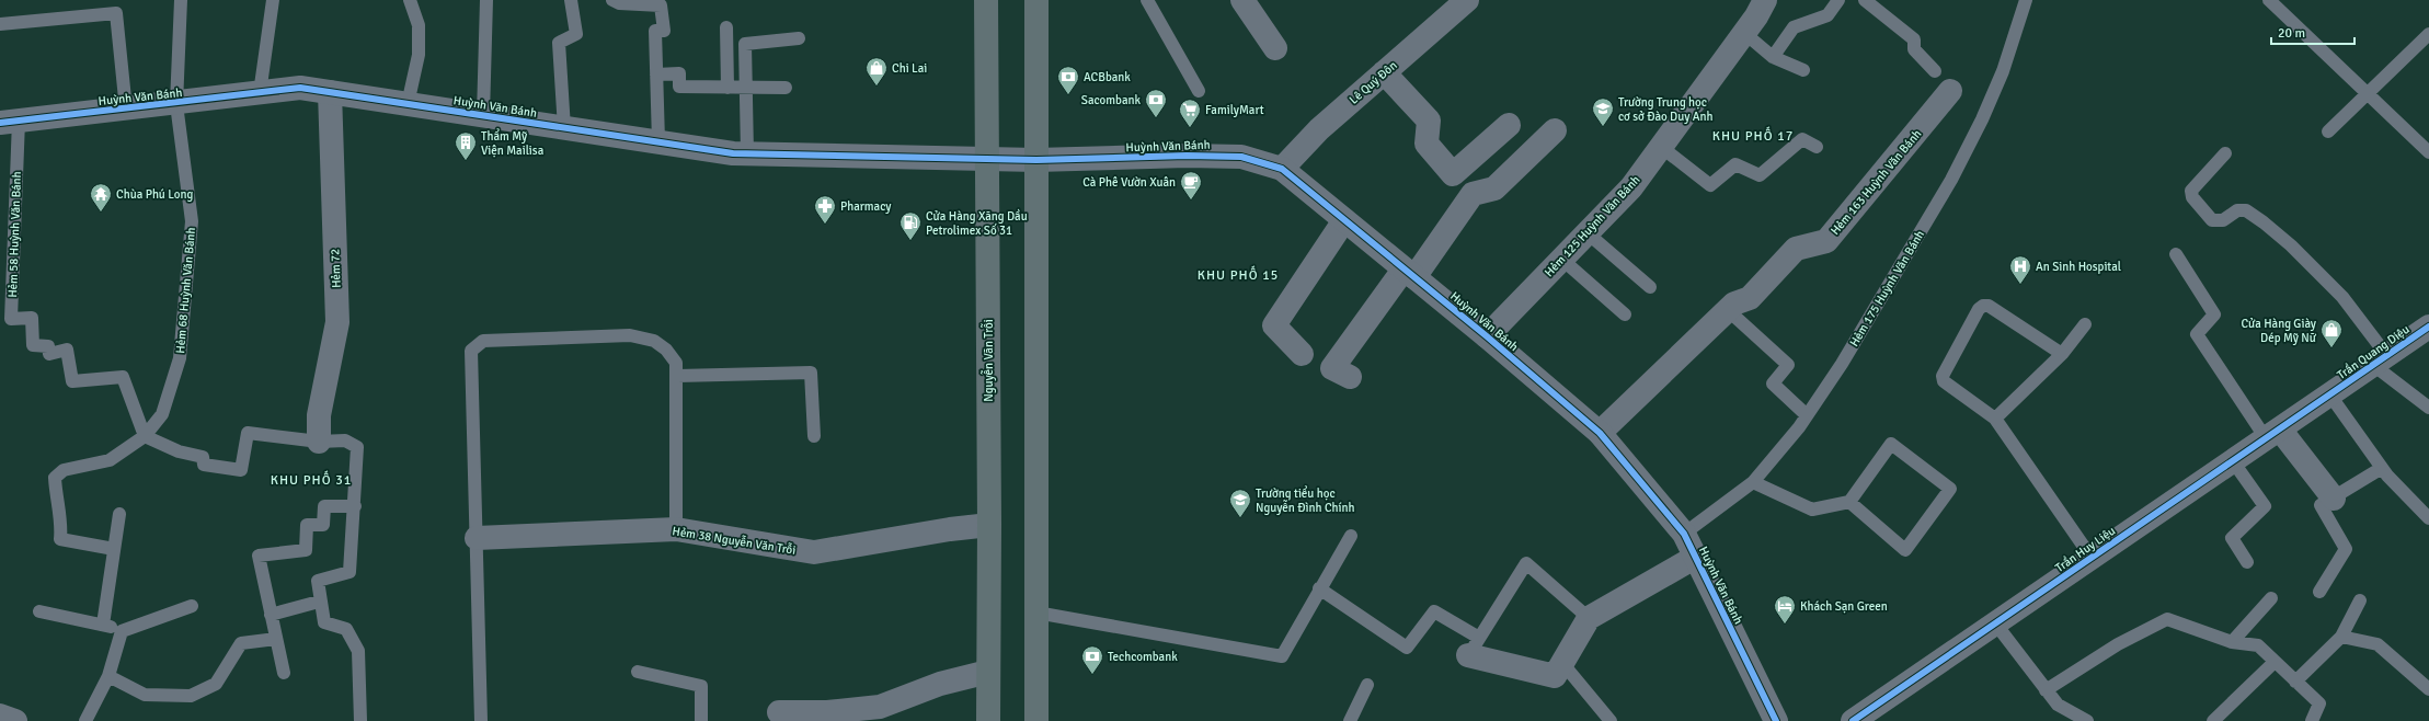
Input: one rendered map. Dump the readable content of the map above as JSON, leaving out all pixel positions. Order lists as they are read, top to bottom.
{
  "streets": {
    "main road": ["Nguyễn Văn Trỗi"],
    "street": [
      "Lê Quý Ðôn",
      "Huỳnh Văn Bánh",
      "Hẻm 163 Huỳnh Văn Bánh",
      "Hẻm 125 Huỳnh Văn Bánh",
      "Hẻm 72",
      "Trần Quang Diệu",
      "Hẻm 38 Nguyễn Văn Trỗi",
      "Trần Huy Liệu"
    ],
    "lane": ["Hẻm 58 Huỳnh Văn Bánh", "Hẻm 175 Huỳnh Văn Bánh", "Hẻm 68 Huỳnh Văn Bánh"]
  },
  "crossings": [
    ["Lê Quý Ðôn", "Huỳnh Văn Bánh"],
    ["Huỳnh Văn Bánh", "Hẻm 163 Huỳnh Văn Bánh"],
    ["Huỳnh Văn Bánh", "Hẻm 125 Huỳnh Văn Bánh"],
    ["Huỳnh Văn Bánh", "Hẻm 58 Huỳnh Văn Bánh"],
    ["Huỳnh Văn Bánh", "Hẻm 72"],
    ["Huỳnh Văn Bánh", "Hẻm 175 Huỳnh Văn Bánh"],
    ["Huỳnh Văn Bánh", "Hẻm 68 Huỳnh Văn Bánh"],
    ["Huỳnh Văn Bánh", "Nguyễn Văn Trỗi"],
    ["Hẻm 58 Huỳnh Văn Bánh", "Hẻm 68 Huỳnh Văn Bánh"],
    ["Trần Quang Diệu", "Trần Huy Liệu"],
    ["Nguyễn Văn Trỗi", "Hẻm 38 Nguyễn Văn Trỗi"]
  ],
  "districts": ["KHU PHỐ 17", "KHU PHỐ 15", "KHU PHỐ 31"],
  "places": {
    "shop": ["Chi Lai", "Cửa Hàng Giày Dép Mỹ Nữ"],
    "bank": ["ACBbank", "Sacombank", "Techcombank"],
    "school or university": ["Trường Trung học cơ sở Đào Duy Anh", "Trường tiểu học Nguyễn Đình Chính"],
    "supermarket": ["FamilyMart"],
    "building": ["Thẩm Mỹ Viện Mailisa"],
    "cafe": ["Cà Phê Vườn Xuân"],
    "temple": ["Chùa Phú Long"],
    "pharmacy": ["Pharmacy"],
    "fuel station": ["Cửa Hàng Xăng Dầu Petrolimex Số 31"],
    "hospital": ["An Sinh Hospital"],
    "hotel": ["Khách Sạn Green"]
  },
  "scale_bar": "20 m"
}
